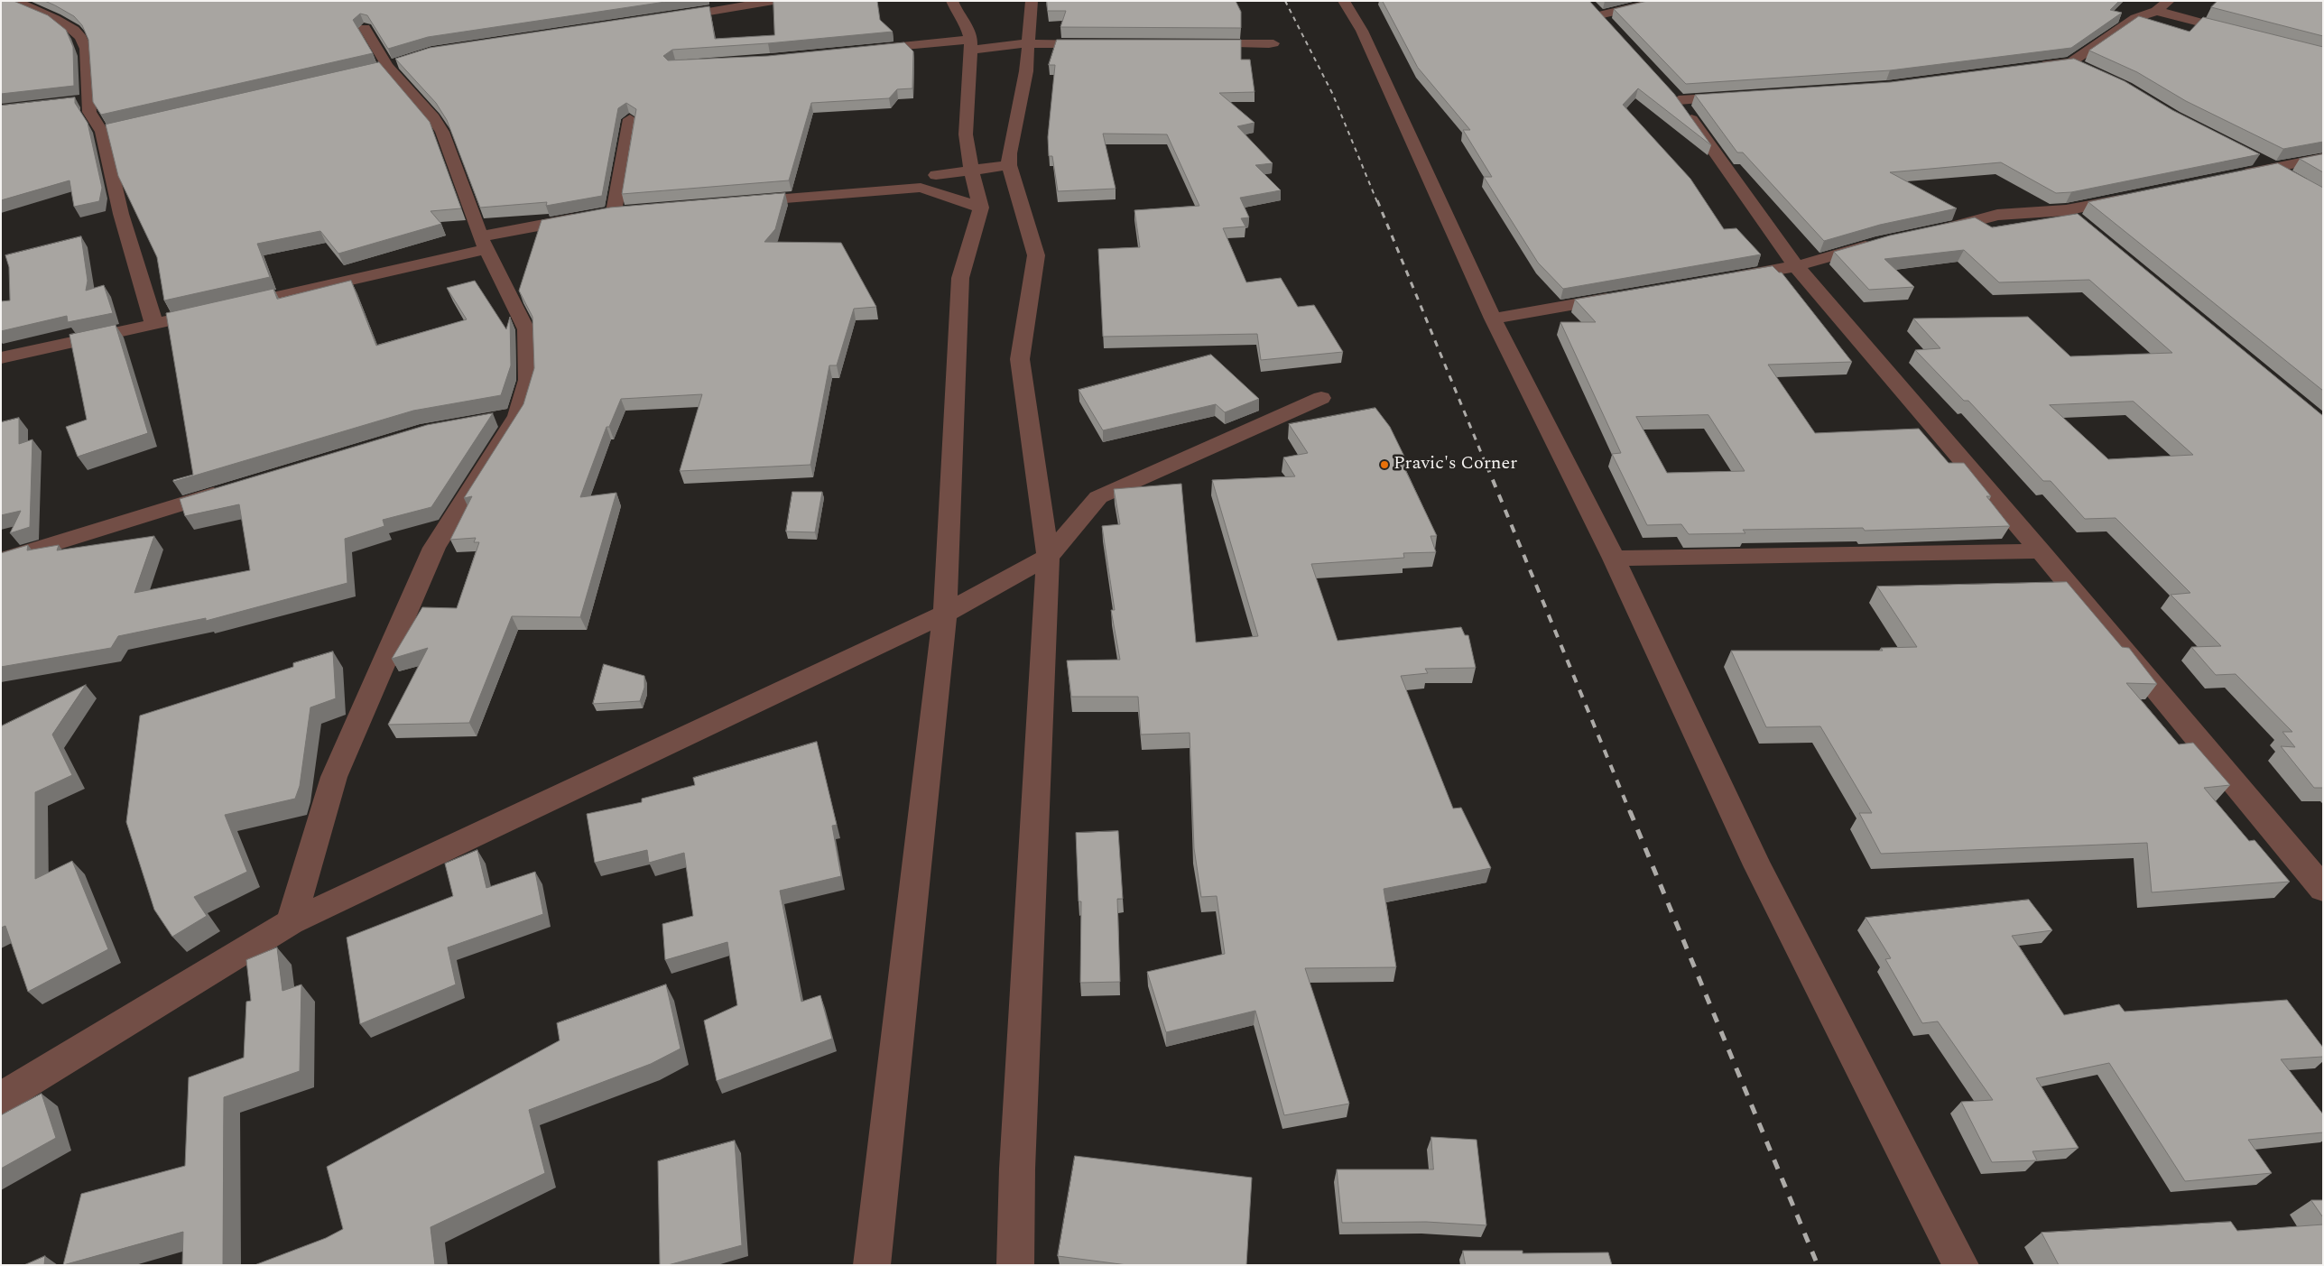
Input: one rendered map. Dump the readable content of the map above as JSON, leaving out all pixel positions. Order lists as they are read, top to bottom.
{
  "places": ["Pravic's Corner"]
}
